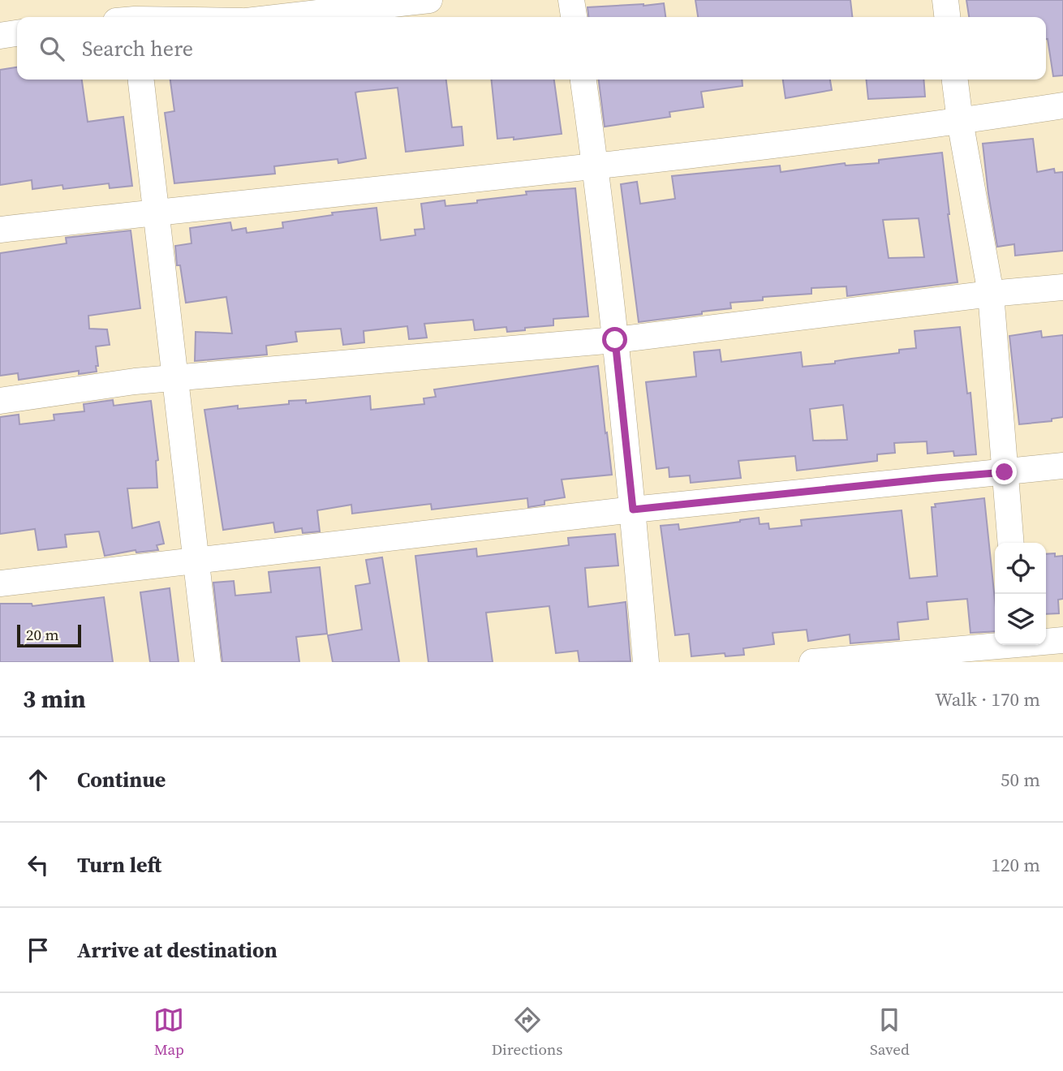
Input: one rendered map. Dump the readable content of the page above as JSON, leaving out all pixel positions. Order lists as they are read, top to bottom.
{
  "scale_bar": "20 m",
  "page": {
    "search": "Search here",
    "scale": "20 m",
    "heading": ["3 min", "Walk · 170 m"],
    "list": [
      ["Continue", "50 m"],
      ["Turn left", "120 m"],
      "Arrive at destination"
    ],
    "nav": ["Map", "Directions", "Saved"]
  }
}
